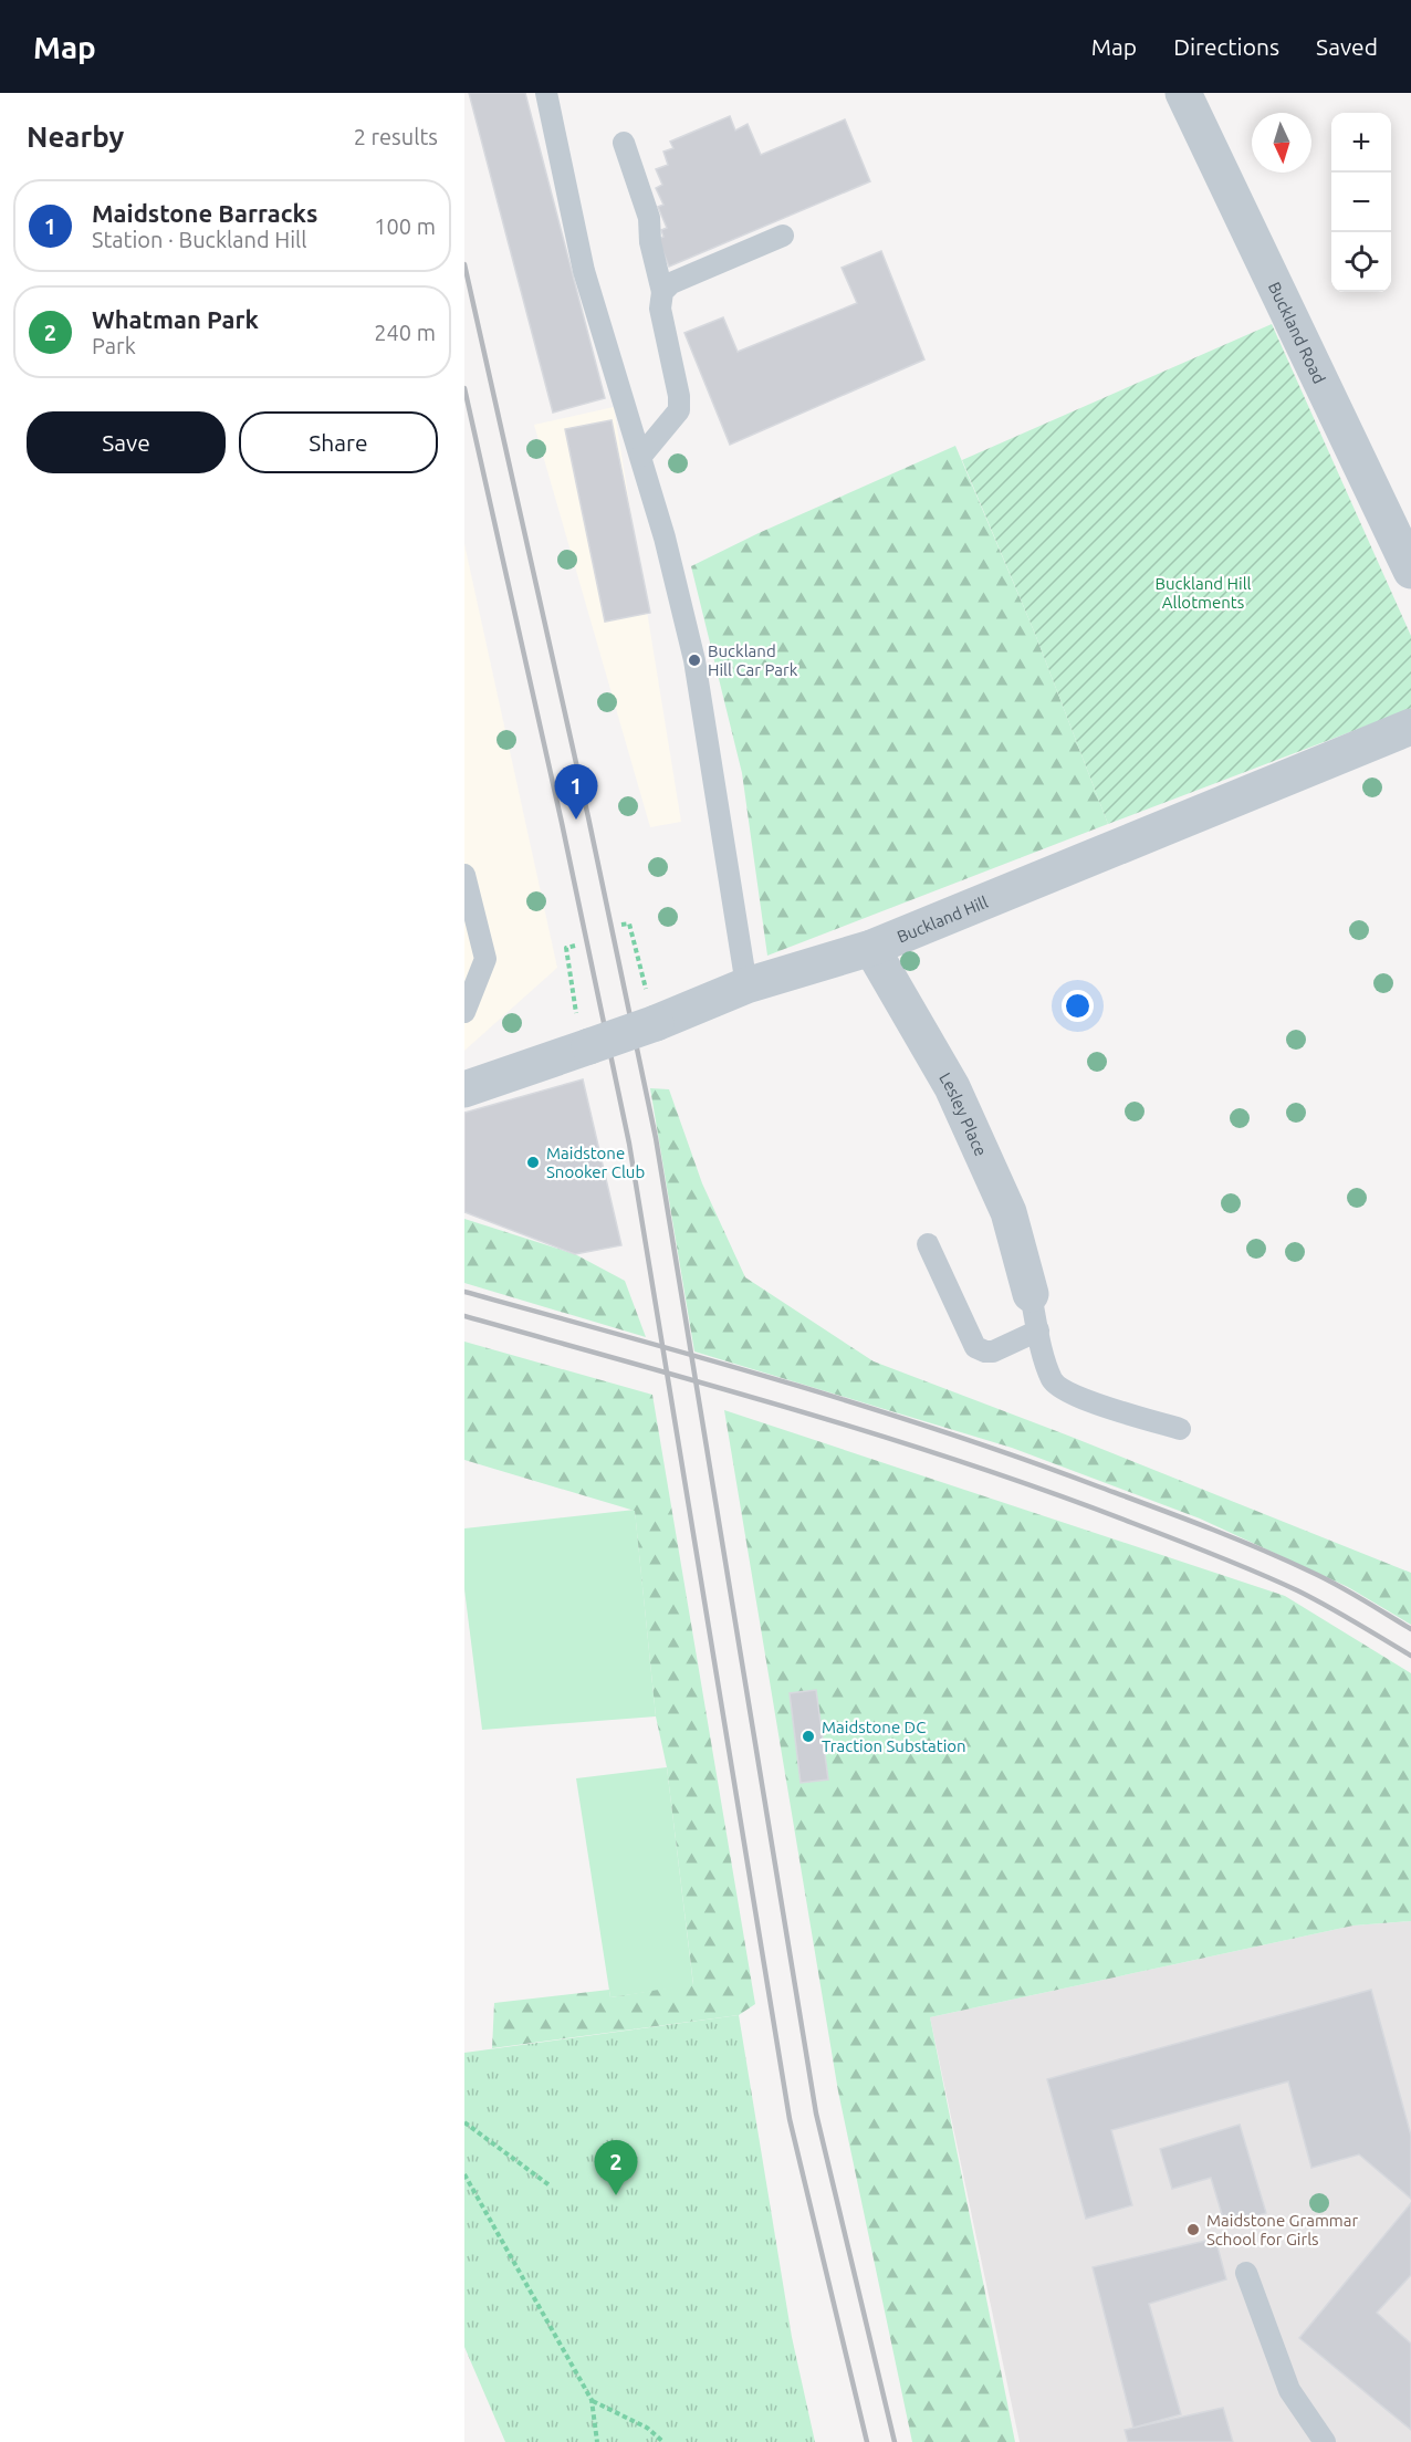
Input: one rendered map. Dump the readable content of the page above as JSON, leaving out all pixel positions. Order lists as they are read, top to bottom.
{
  "streets": {
    "street": ["Buckland Road", "Buckland Hill", "Lesley Place"]
  },
  "crossings": [
    ["Buckland Hill", "Lesley Place"]
  ],
  "parks": ["Buckland Hill Allotments"],
  "places": [
    "Buckland Hill Car Park",
    "Maidstone Snooker Club",
    "Maidstone DC Traction Substation",
    "Maidstone Grammar School for Girls"
  ],
  "north": "bottom",
  "page": {
    "header": "Map",
    "nav": ["Map", "Directions", "Saved"],
    "heading": ["Nearby", "2 results"],
    "map_buttons": ["+", "−"],
    "list": [
      {
        "mark": "1",
        "name": "Maidstone Barracks",
        "note": "Station · Buckland Hill",
        "value": "100 m"
      },
      {
        "mark": "2",
        "name": "Whatman Park",
        "note": "Park",
        "value": "240 m"
      }
    ],
    "buttons": ["Save", "Share"],
    "pins": ["1", "2"]
  }
}
